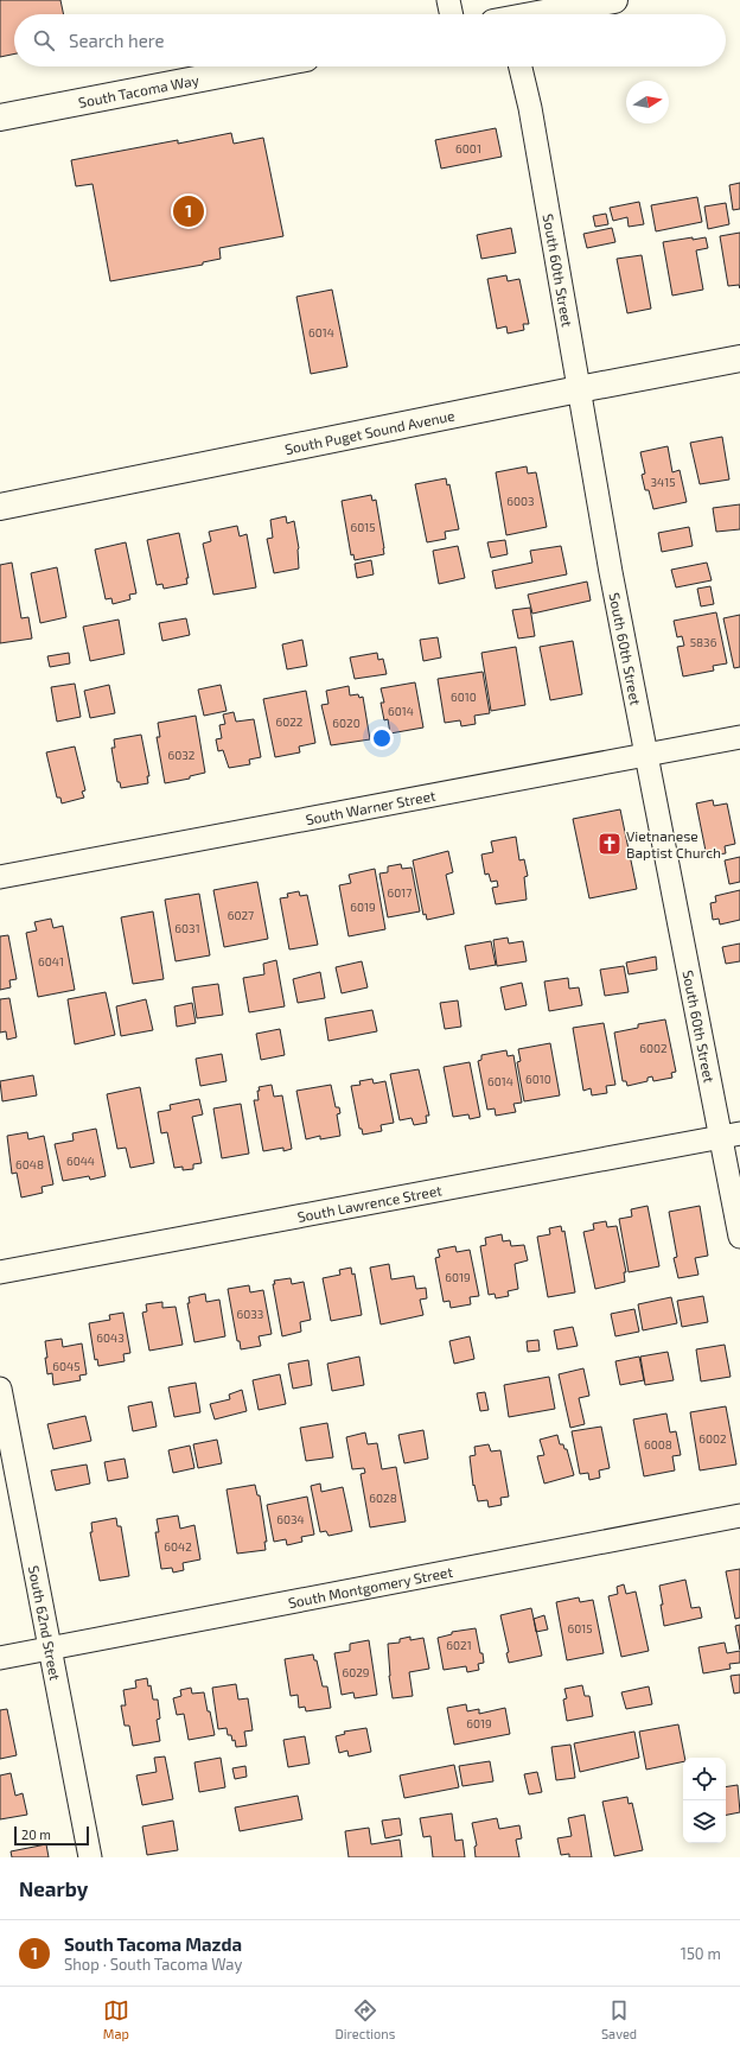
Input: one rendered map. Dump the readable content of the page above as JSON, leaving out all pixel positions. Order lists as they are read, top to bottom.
{
  "streets": {
    "street": [
      "South Tacoma Way",
      "South 60th Street",
      "South Puget Sound Avenue",
      "South Warner Street",
      "South Lawrence Street",
      "South Montgomery Street",
      "South 62nd Street"
    ]
  },
  "crossings": [
    ["South 60th Street", "South Puget Sound Avenue"],
    ["South 60th Street", "South Warner Street"],
    ["South 60th Street", "South Lawrence Street"],
    ["South Montgomery Street", "South 62nd Street"]
  ],
  "places": {
    "church": ["Vietnanese Baptist Church"]
  },
  "house_numbers": [
    "6001",
    "6014",
    "3415",
    "6003",
    "6015",
    "5836",
    "6010",
    "6014",
    "6022",
    "6020",
    "6032",
    "6017",
    "6019",
    "6027",
    "6031",
    "6041",
    "6002",
    "6010",
    "6014",
    "6044",
    "6048",
    "6019",
    "6033",
    "6043",
    "6045",
    "6002",
    "6008",
    "6028",
    "6034",
    "6042",
    "6015",
    "6021",
    "6029",
    "6019"
  ],
  "scale_bar": "20 m",
  "north": "right",
  "page": {
    "search": "Search here",
    "pins": "1",
    "scale": "20 m",
    "heading": "Nearby",
    "list": [
      {
        "mark": "1",
        "name": "South Tacoma Mazda",
        "note": "Shop · South Tacoma Way",
        "value": "150 m"
      }
    ],
    "nav": ["Map", "Directions", "Saved"]
  }
}
